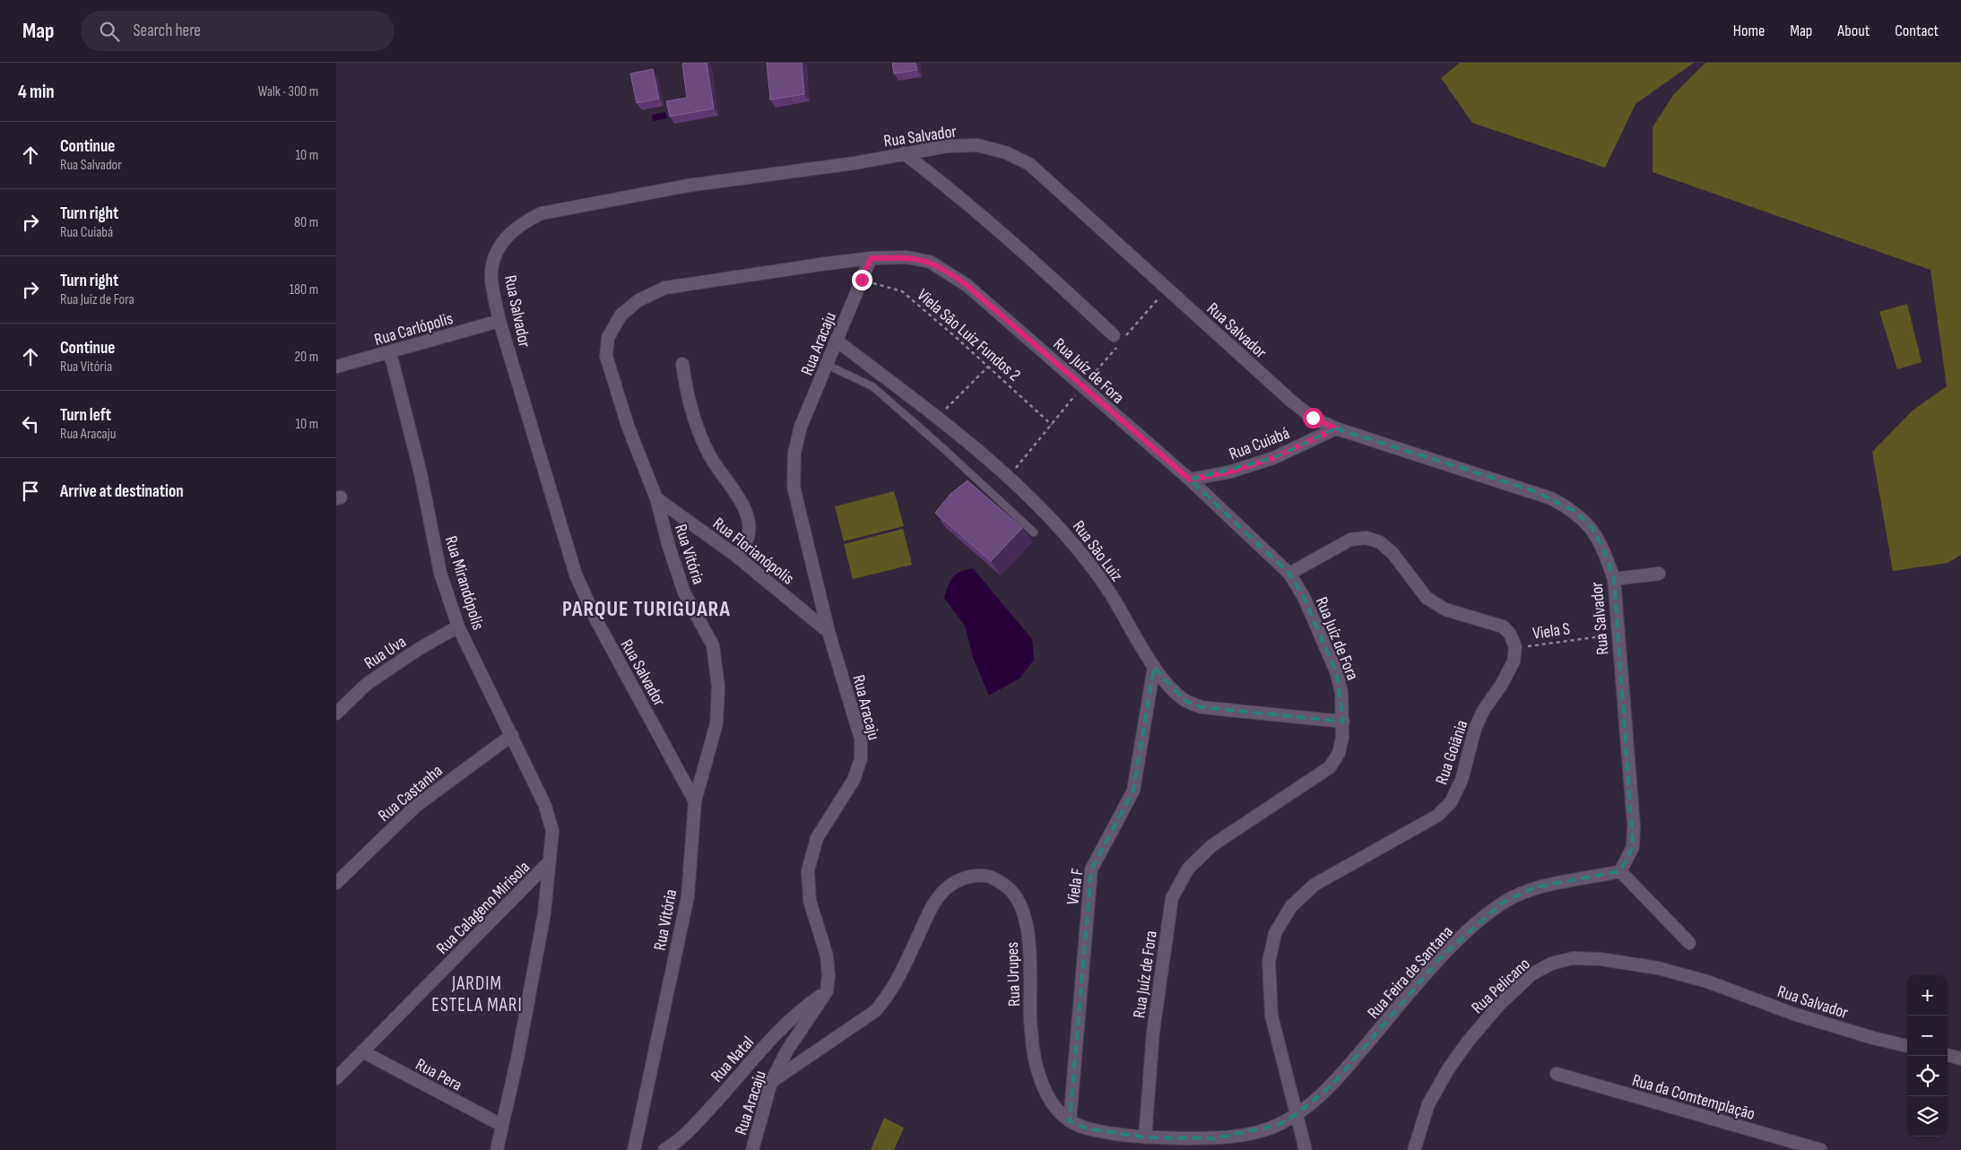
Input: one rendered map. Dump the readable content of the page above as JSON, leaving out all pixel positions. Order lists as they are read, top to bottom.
{
  "streets": {
    "street": [
      "Rua Salvador",
      "Rua Carlópolis",
      "Rua Aracaju",
      "Rua Juíz de Fora",
      "Rua Cuiabá",
      "Rua Florianópolis",
      "Rua São Luiz",
      "Rua Vitória",
      "Rua Mirandópolis",
      "Rua Uva",
      "Rua Goiânia",
      "Rua Castanha",
      "Viela F",
      "Rua Calageno Mirisola",
      "Rua Feira de Santana",
      "Rua Urupes",
      "Rua Pelicano",
      "Rua Natal",
      "Rua Pera",
      "Rua da Comtemplação"
    ],
    "path": ["Viela São Luiz Fundos 2", "Viela S"]
  },
  "crossings": [
    ["Rua Salvador", "Rua Carlópolis"],
    ["Rua Salvador", "Rua Cuiabá"],
    ["Rua Salvador", "Rua Vitória"],
    ["Rua Salvador", "Viela S"],
    ["Rua Salvador", "Rua Feira de Santana"],
    ["Rua Salvador", "Rua Pelicano"],
    ["Rua Carlópolis", "Rua Mirandópolis"],
    ["Viela São Luiz Fundos 2", "Rua Aracaju"],
    ["Rua Aracaju", "Rua Florianópolis"],
    ["Rua Aracaju", "Rua São Luiz"],
    ["Rua Aracaju", "Rua Vitória"],
    ["Rua Aracaju", "Rua Urupes"],
    ["Rua Aracaju", "Rua Natal"],
    ["Rua Juíz de Fora", "Rua Cuiabá"],
    ["Rua Juíz de Fora", "Rua São Luiz"],
    ["Rua Juíz de Fora", "Rua Vitória"],
    ["Rua Juíz de Fora", "Rua Urupes"],
    ["Rua Florianópolis", "Rua Vitória"],
    ["Rua São Luiz", "Viela F"],
    ["Rua Mirandópolis", "Rua Uva"],
    ["Rua Mirandópolis", "Rua Castanha"],
    ["Rua Mirandópolis", "Rua Calageno Mirisola"],
    ["Rua Mirandópolis", "Rua Pera"],
    ["Viela S", "Rua Goiânia"],
    ["Rua Goiânia", "Rua Feira de Santana"],
    ["Rua Goiânia", "Rua Urupes"],
    ["Viela F", "Rua Urupes"],
    ["Rua Calageno Mirisola", "Rua Pera"],
    ["Rua Feira de Santana", "Rua Urupes"]
  ],
  "districts": ["PARQUE TURIGUARA", "JARDIM ESTELA MARI"],
  "page": {
    "header": "Map",
    "search": "Search here",
    "nav": [
      "Home",
      "Map",
      "About",
      "Contact"
    ],
    "heading": ["4 min", "Walk · 300 m"],
    "list": [
      ["Continue", "Rua Salvador", "10 m"],
      ["Turn right", "Rua Cuiabá", "80 m"],
      ["Turn right", "Rua Juíz de Fora", "180 m"],
      ["Continue", "Rua Vitória", "20 m"],
      ["Turn left", "Rua Aracaju", "10 m"],
      "Arrive at destination"
    ],
    "map_buttons": ["+", "−"]
  }
}
